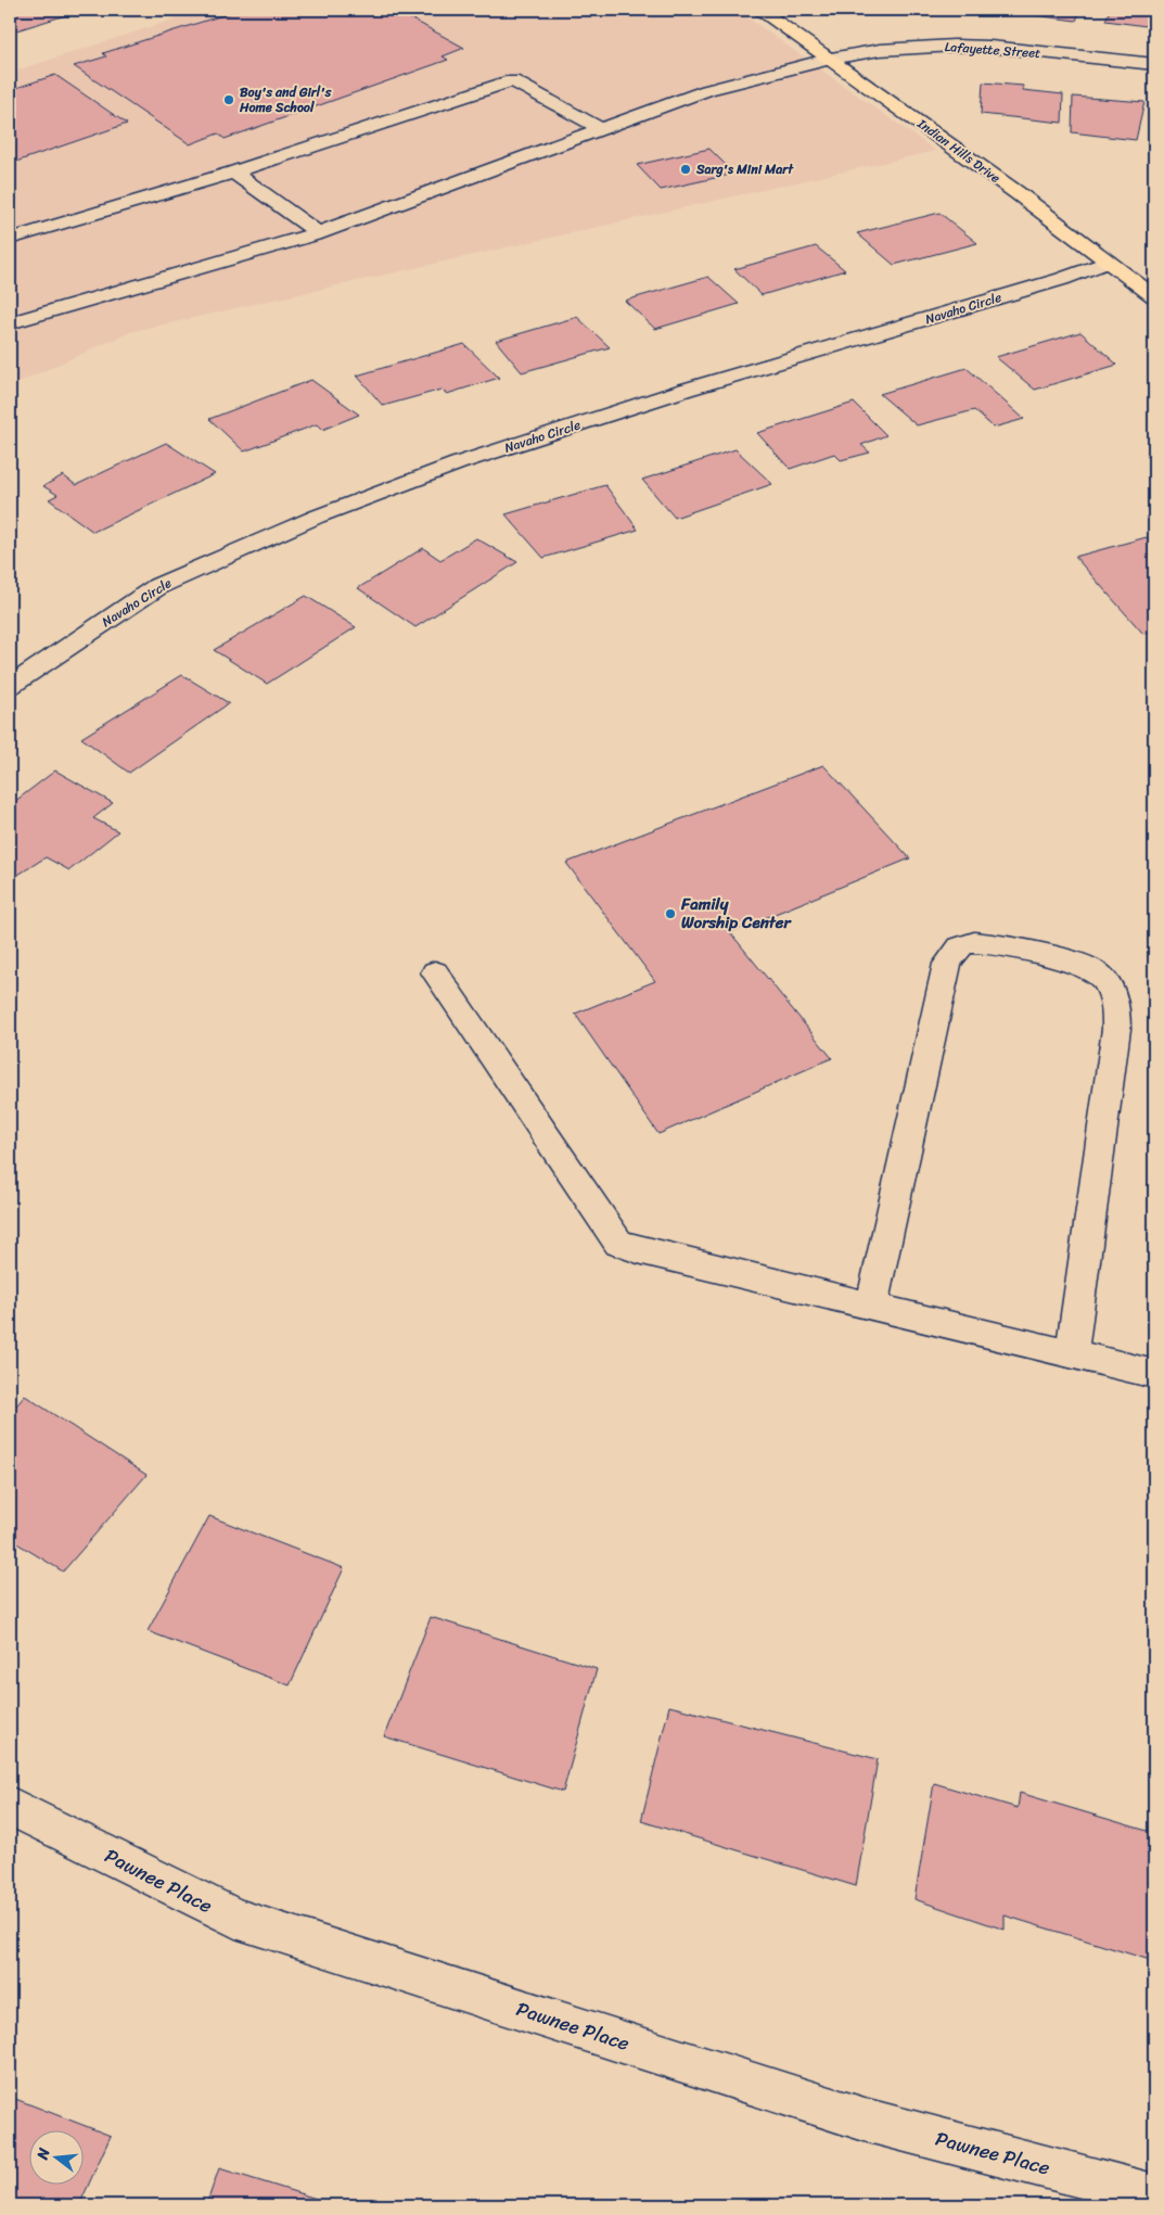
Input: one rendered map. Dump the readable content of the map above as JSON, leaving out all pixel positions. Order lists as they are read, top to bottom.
{
  "streets": {
    "main road": ["Indian Hills Drive"],
    "street": ["Lafayette Street", "Navaho Circle", "Pawnee Place"]
  },
  "crossings": [
    ["Lafayette Street", "Indian Hills Drive"],
    ["Indian Hills Drive", "Navaho Circle"]
  ],
  "places": ["Boy's and Girl's Home School", "Sarg's Mini Mart", "Family Worship Center"],
  "north": "left"
}
